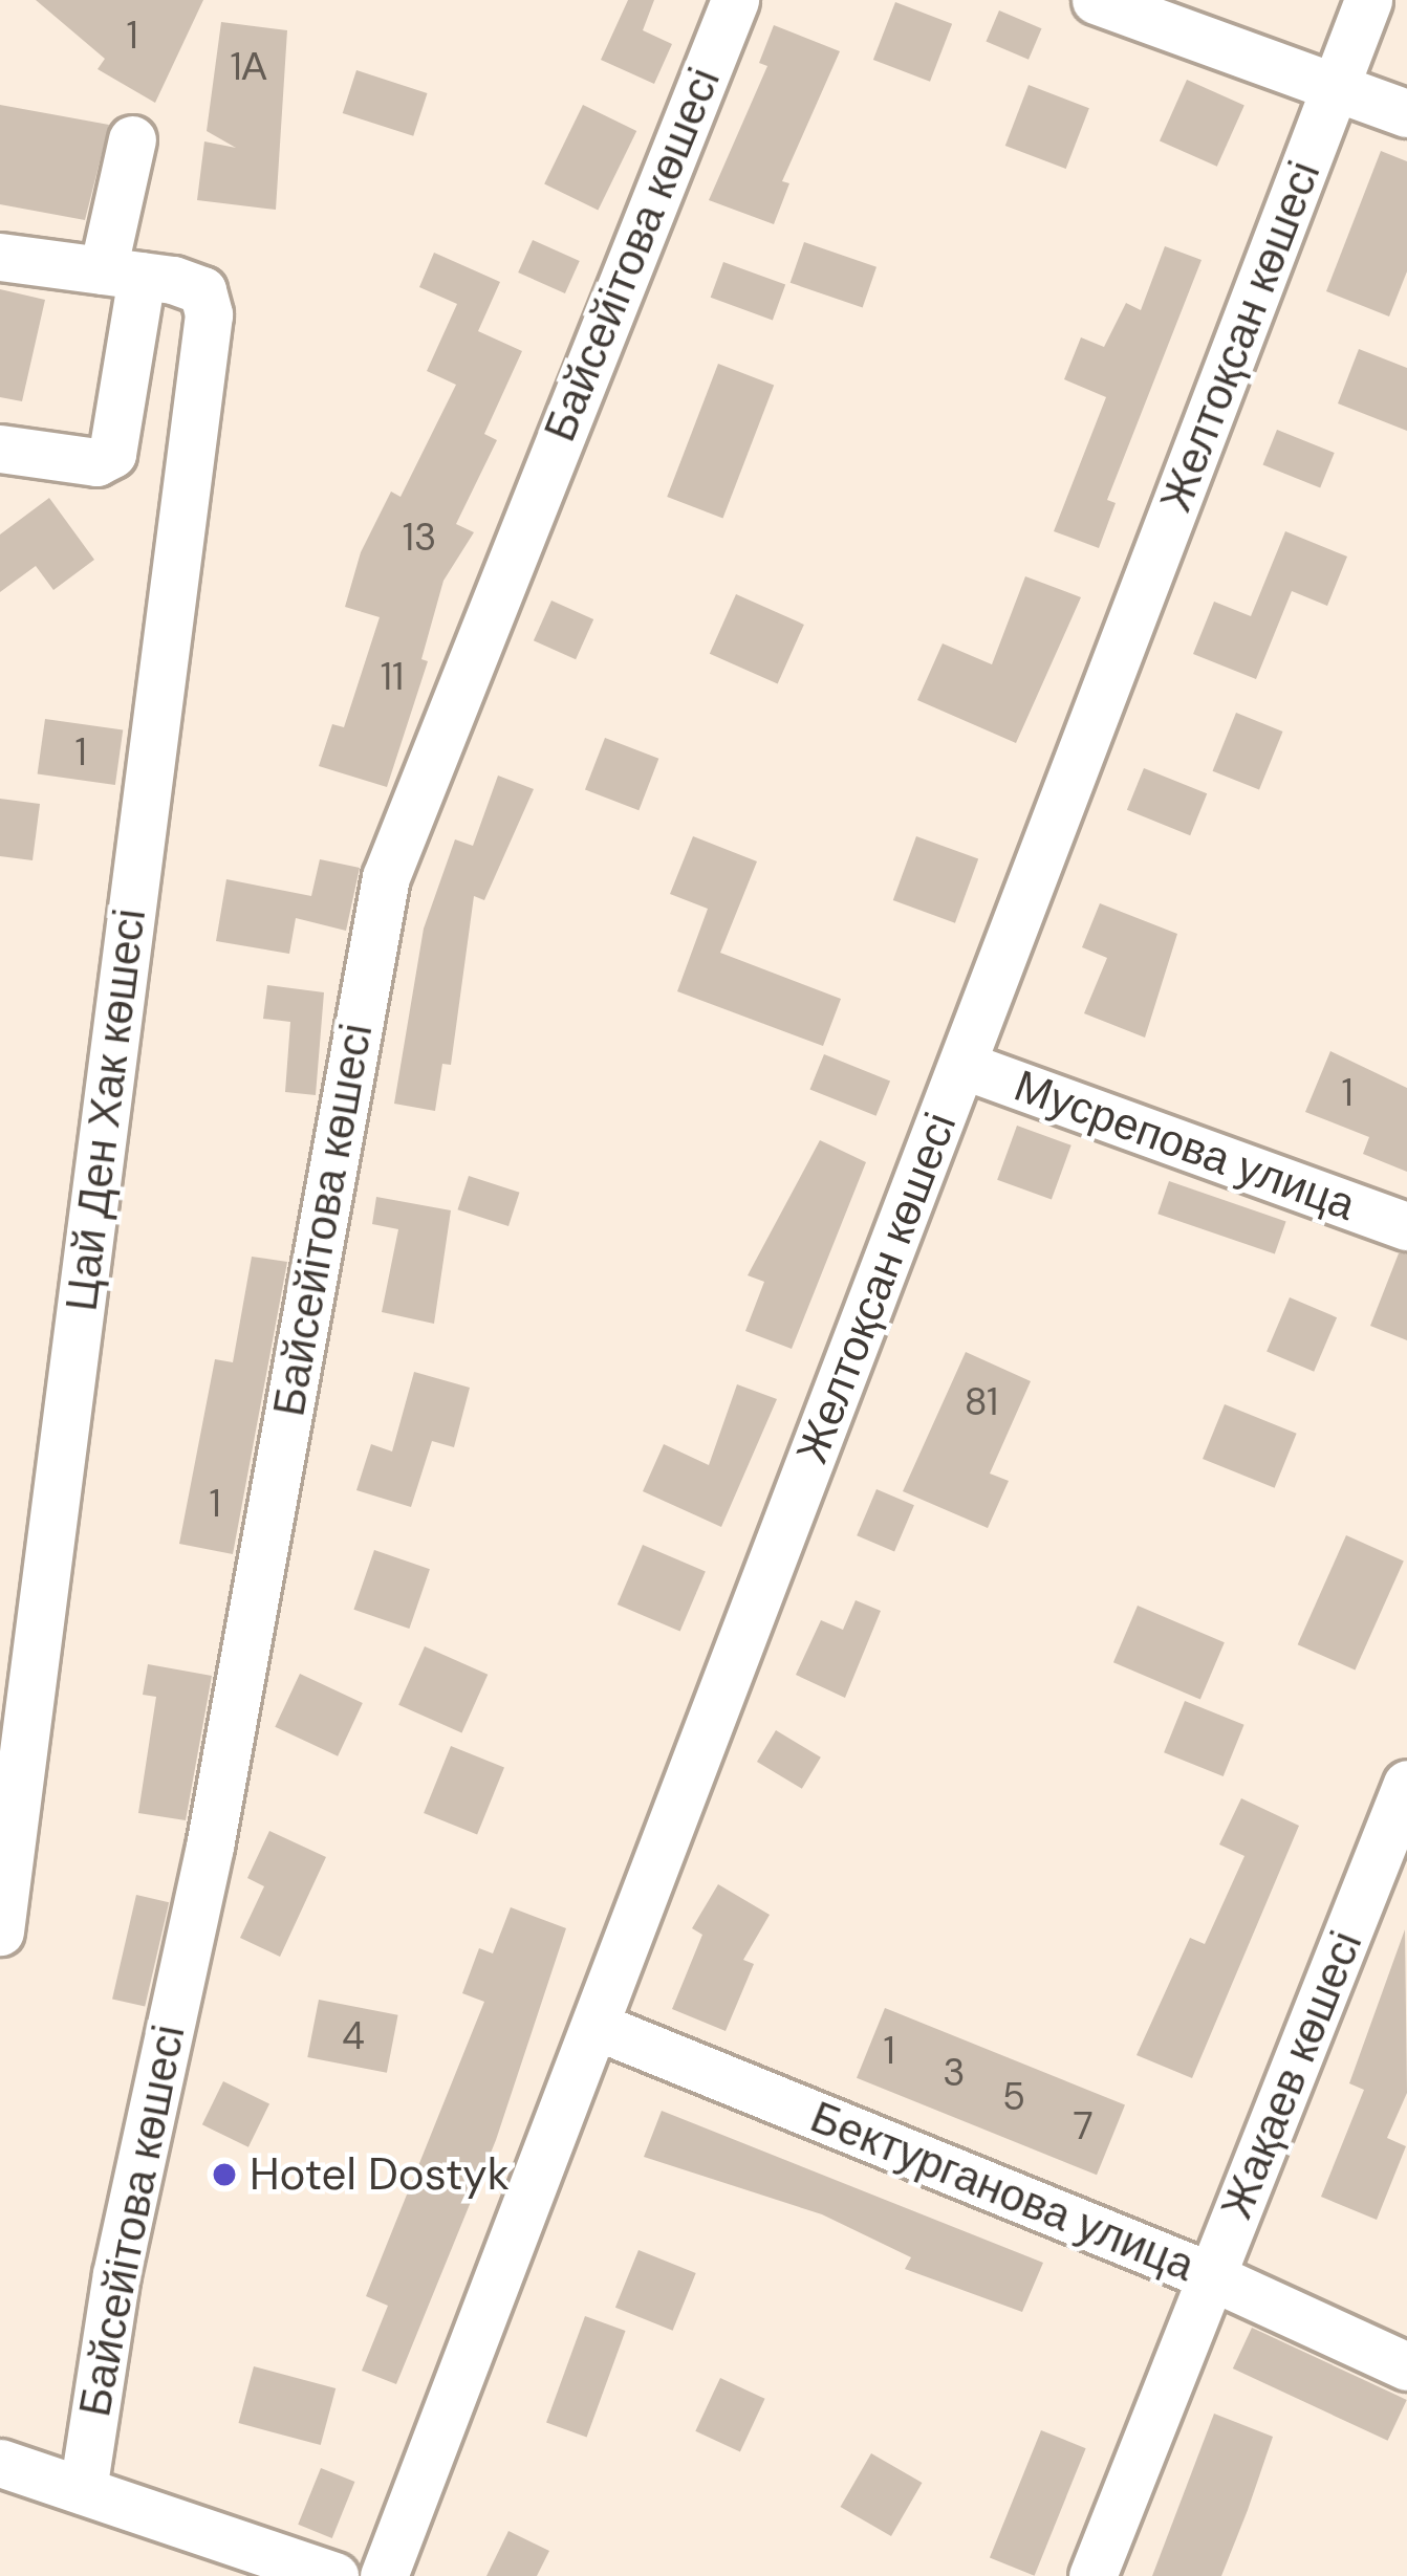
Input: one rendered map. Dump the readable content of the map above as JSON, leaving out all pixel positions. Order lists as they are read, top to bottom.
{
  "streets": {
    "street": [
      "Байсейітова көшесі",
      "Желтоқсан көшесі",
      "Цай Ден Хак көшесі",
      "Мусрепова улица",
      "Жақаев көшесі",
      "Бектурганова улица"
    ]
  },
  "crossings": [
    ["Желтоқсан көшесі", "Мусрепова улица"],
    ["Желтоқсан көшесі", "Бектурганова улица"],
    ["Жақаев көшесі", "Бектурганова улица"]
  ],
  "places": ["Hotel Dostyk"],
  "house_numbers": [
    "1",
    "1А",
    "13",
    "11",
    "1",
    "1",
    "81",
    "1",
    "4",
    "1",
    "3",
    "5",
    "7"
  ]
}
